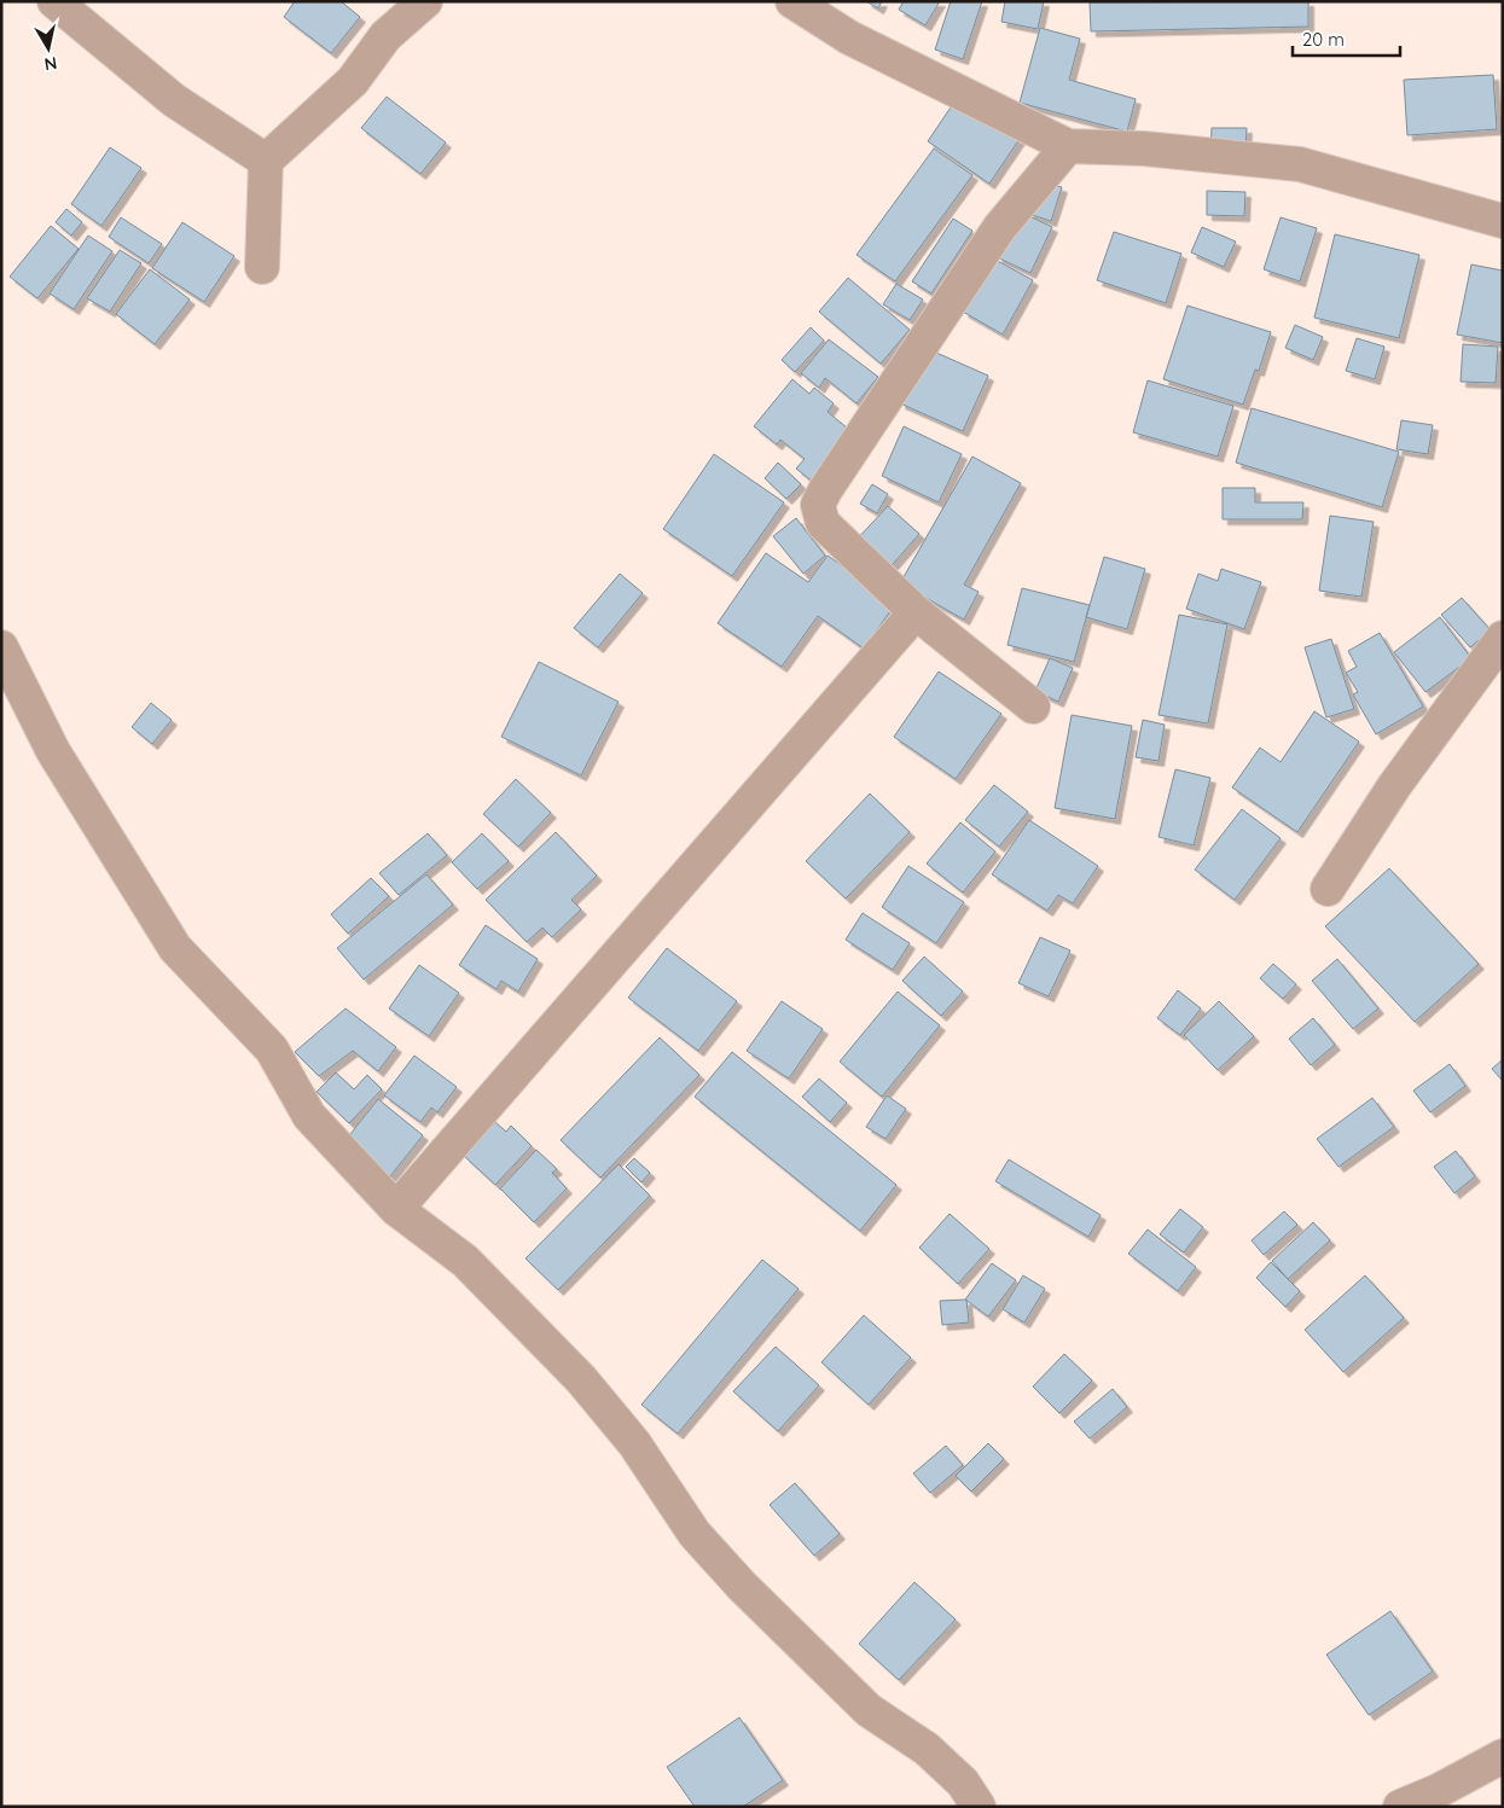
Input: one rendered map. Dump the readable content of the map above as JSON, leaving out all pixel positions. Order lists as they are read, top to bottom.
{
  "scale_bar": "20 m",
  "north": "bottom"
}
